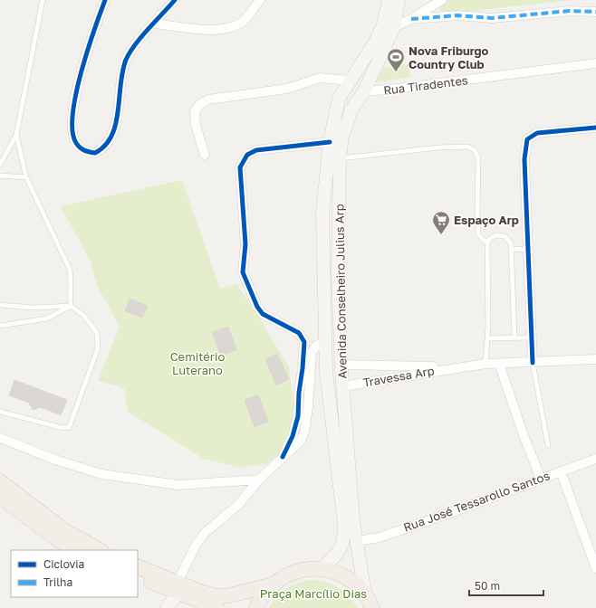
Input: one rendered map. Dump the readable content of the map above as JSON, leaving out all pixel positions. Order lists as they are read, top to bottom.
{
  "streets": {
    "main road": ["Avenida Conselheiro Julius Arp"],
    "street": ["Rua Tiradentes", "Travessa Arp", "Rua José Tessarollo Santos"]
  },
  "crossings": [
    ["Rua Tiradentes", "Avenida Conselheiro Julius Arp"],
    ["Avenida Conselheiro Julius Arp", "Travessa Arp"],
    ["Avenida Conselheiro Julius Arp", "Rua José Tessarollo Santos"]
  ],
  "parks": ["Cemitério Luterano", "Praça Marcílio Dias"],
  "places": {
    "sports": ["Nova Friburgo Country Club"],
    "supermarket": ["Espaço Arp"]
  },
  "legend": ["Ciclovia", "Trilha"],
  "scale_bar": "50 m"
}
